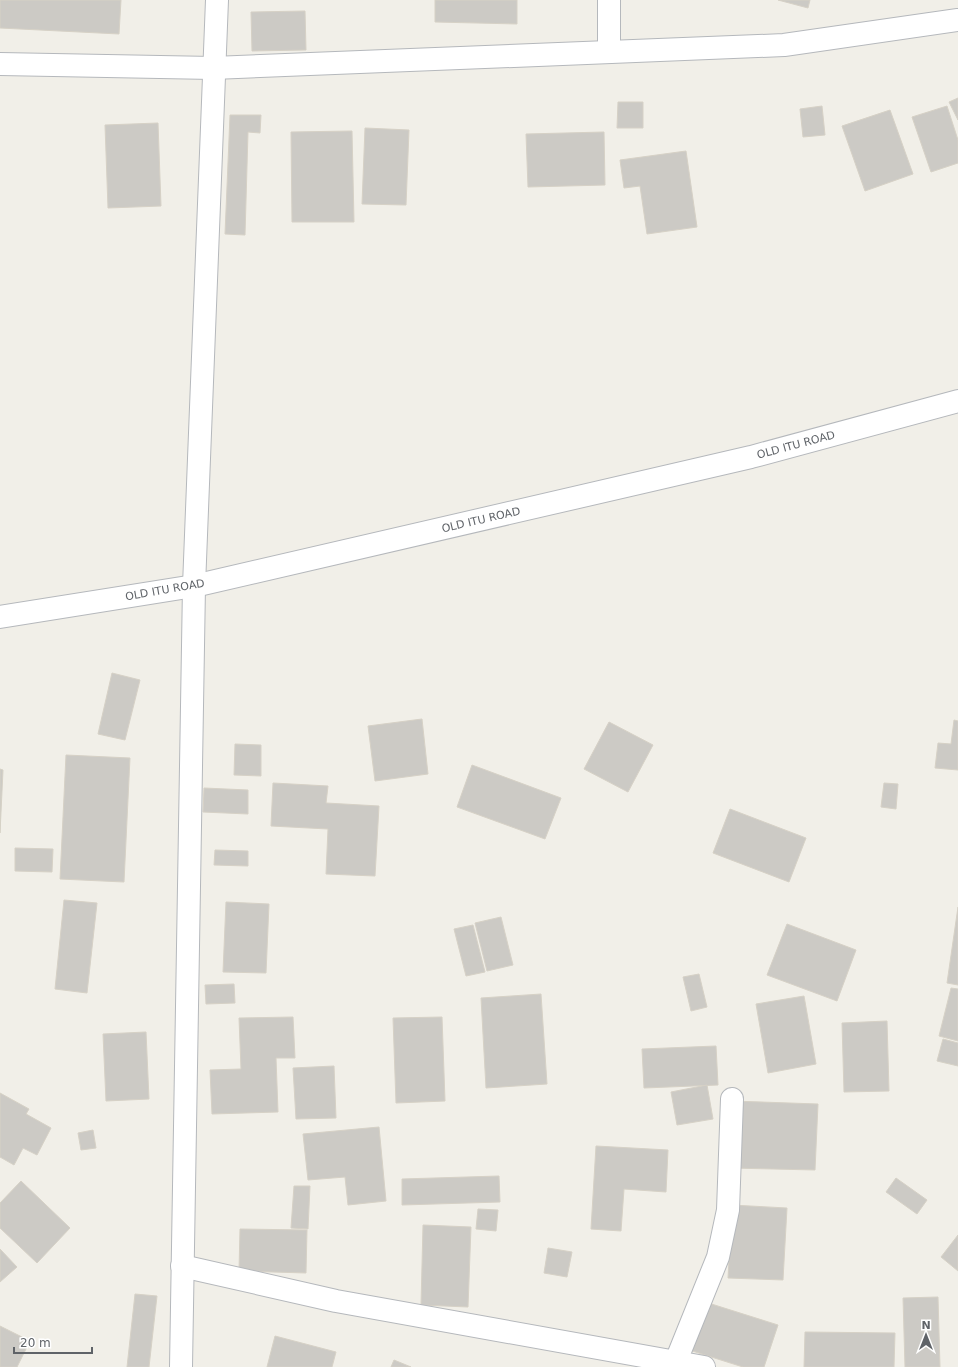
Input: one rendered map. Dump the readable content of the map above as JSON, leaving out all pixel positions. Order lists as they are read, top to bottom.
{
  "streets": {
    "street": ["OLD ITU ROAD"]
  },
  "scale_bar": "20 m",
  "north": "top"
}
